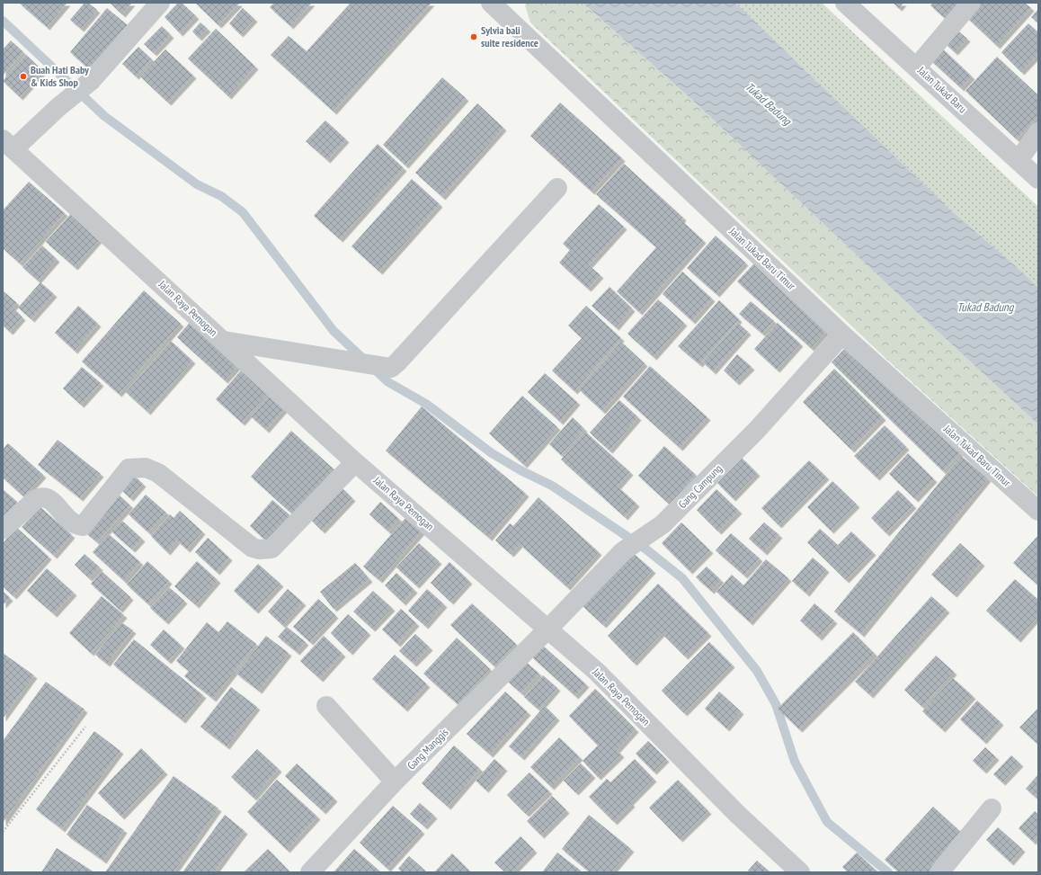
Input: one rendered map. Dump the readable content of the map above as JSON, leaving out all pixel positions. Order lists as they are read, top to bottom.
{
  "streets": {
    "street": [
      "Jalan Tukad Baru",
      "Jalan Tukad Baru Timur",
      "Jalan Raya Pemogan",
      "Gang Campung",
      "Gang Manggis"
    ]
  },
  "crossings": [
    ["Jalan Tukad Baru Timur", "Gang Campung"],
    ["Jalan Raya Pemogan", "Gang Campung"],
    ["Jalan Raya Pemogan", "Gang Manggis"],
    ["Gang Campung", "Gang Manggis"]
  ],
  "water": ["Tukad Badung"],
  "places": ["Sylvia bali suite residence", "Buah Hati Baby & Kids Shop"]
}
